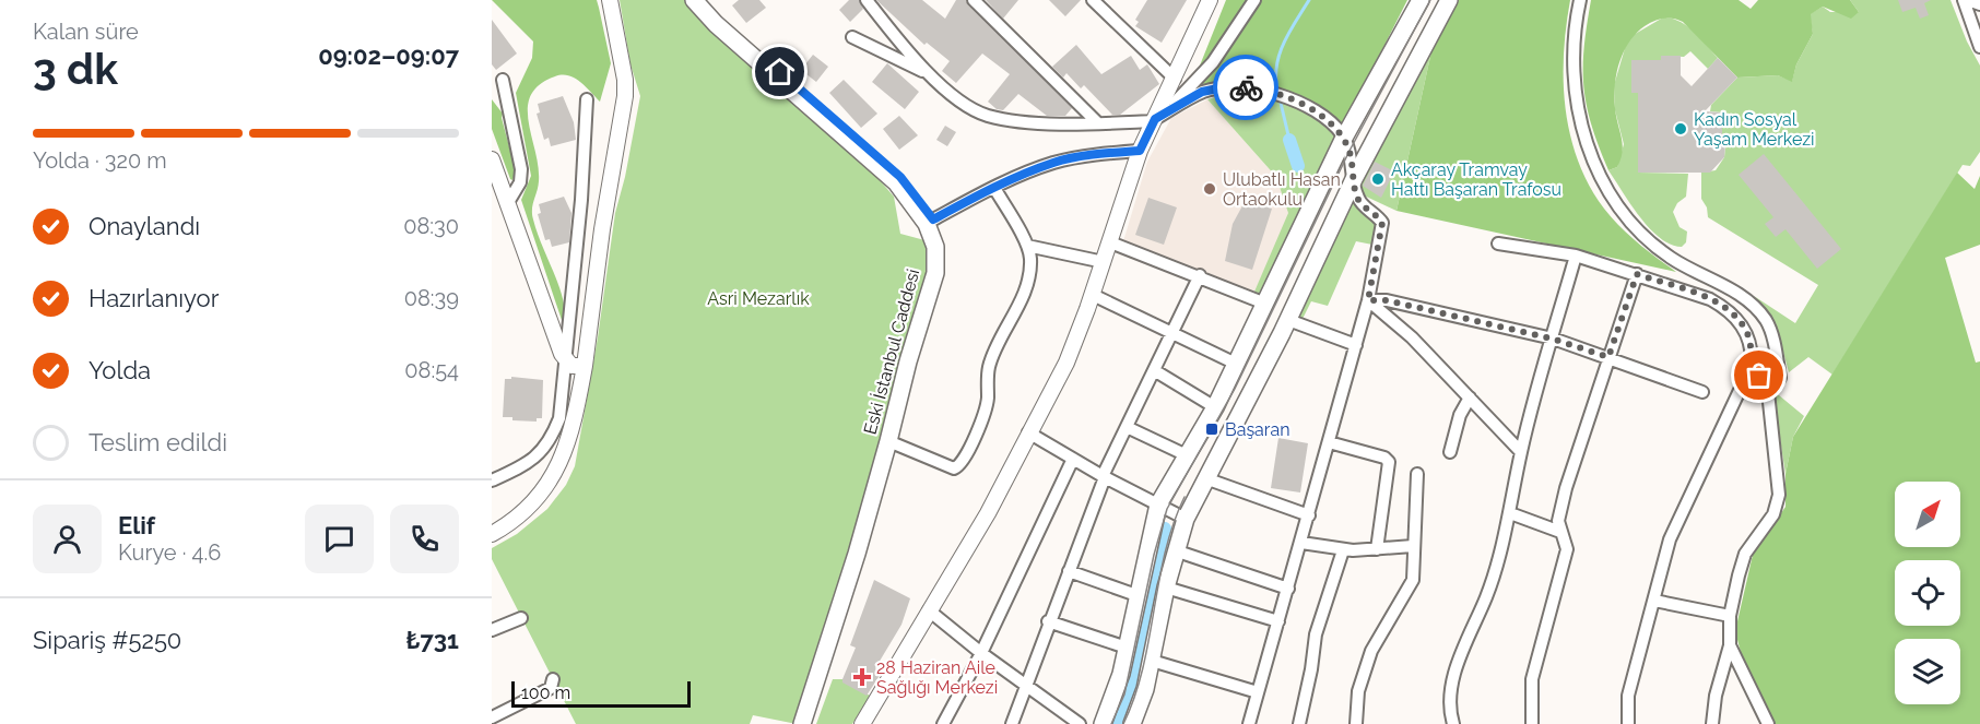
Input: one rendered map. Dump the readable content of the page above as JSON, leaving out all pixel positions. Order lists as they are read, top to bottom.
{
  "streets": {
    "main road": ["Eski İstanbul Caddesi"]
  },
  "parks": ["Asri Mezarlık"],
  "places": {
    "other": ["Kadın Sosyal Yaşam Merkezi", "Akçaray Tramvay Hattı Başaran Trafosu", "Ulubatlı Hasan Ortaokulu"],
    "transit": ["Başaran"],
    "health": ["28 Haziran Aile Sağlığı Merkezi"]
  },
  "scale_bar": "100 m",
  "north": "top right",
  "page": {
    "heading": ["3 dk", "Kalan süre", "09:02–09:07"],
    "panel": [
      "Elif",
      "Kurye · 4.6",
      "Sipariş #5250",
      "₺731"
    ],
    "bar": "Yolda · 320 m",
    "list": [
      ["Onaylandı", "08:30"],
      ["Hazırlanıyor", "08:39"],
      ["Yolda", "08:54"],
      "Teslim edildi"
    ],
    "scale": "100 m"
  }
}
